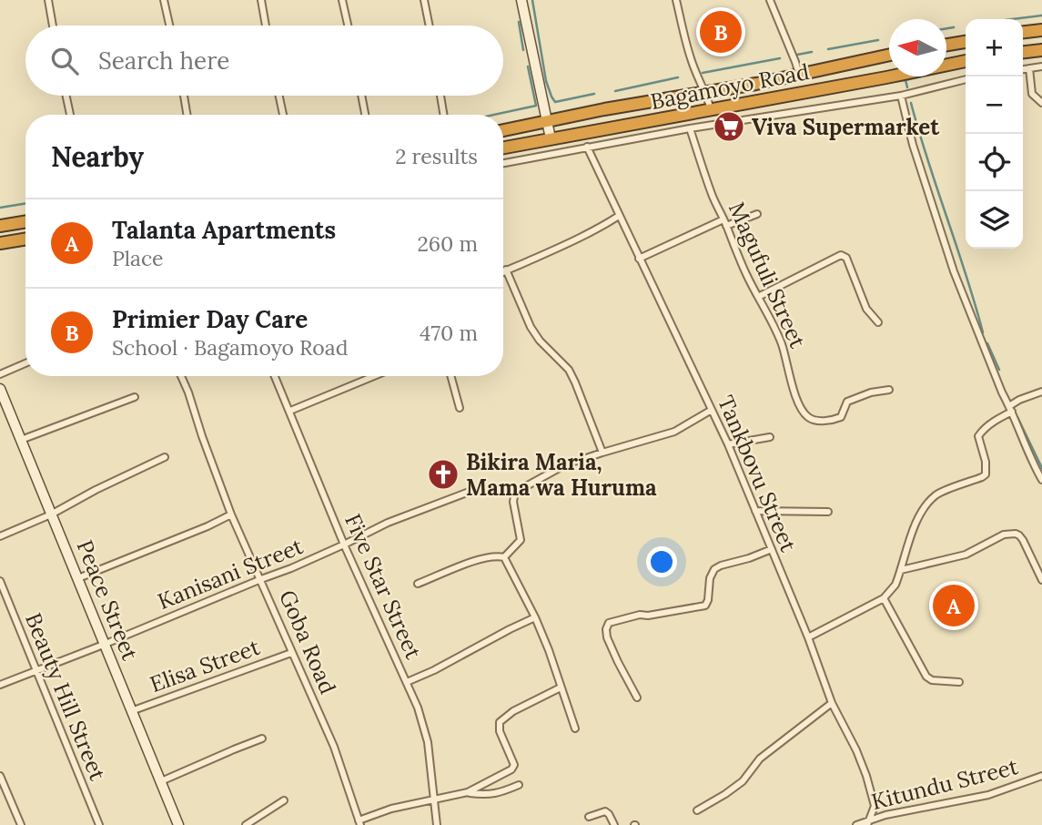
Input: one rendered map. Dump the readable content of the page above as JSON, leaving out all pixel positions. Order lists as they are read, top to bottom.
{
  "streets": {
    "highway": ["Bagamoyo Road"],
    "street": [
      "Magufuli Street",
      "Tankbovu Street",
      "Kanisani Street",
      "Five Star Street",
      "Peace Street",
      "Goba Road",
      "Elisa Street",
      "Beauty Hill Street",
      "Kitundu Street"
    ]
  },
  "crossings": [
    ["Tankbovu Street", "Kitundu Street"],
    ["Kanisani Street", "Five Star Street"],
    ["Kanisani Street", "Peace Street"],
    ["Kanisani Street", "Goba Road"],
    ["Kanisani Street", "Beauty Hill Street"],
    ["Peace Street", "Elisa Street"],
    ["Goba Road", "Elisa Street"]
  ],
  "places": {
    "supermarket": ["Viva Supermarket"],
    "church": ["Bikira Maria, Mama wa Huruma"]
  },
  "north": "left",
  "page": {
    "pins": ["B", "A"],
    "map_buttons": ["+", "−"],
    "search": "Search here",
    "heading": ["Nearby", "2 results"],
    "list": [
      {
        "mark": "A",
        "name": "Talanta Apartments",
        "note": "Place",
        "value": "260 m"
      },
      {
        "mark": "B",
        "name": "Primier Day Care",
        "note": "School · Bagamoyo Road",
        "value": "470 m"
      }
    ]
  }
}
